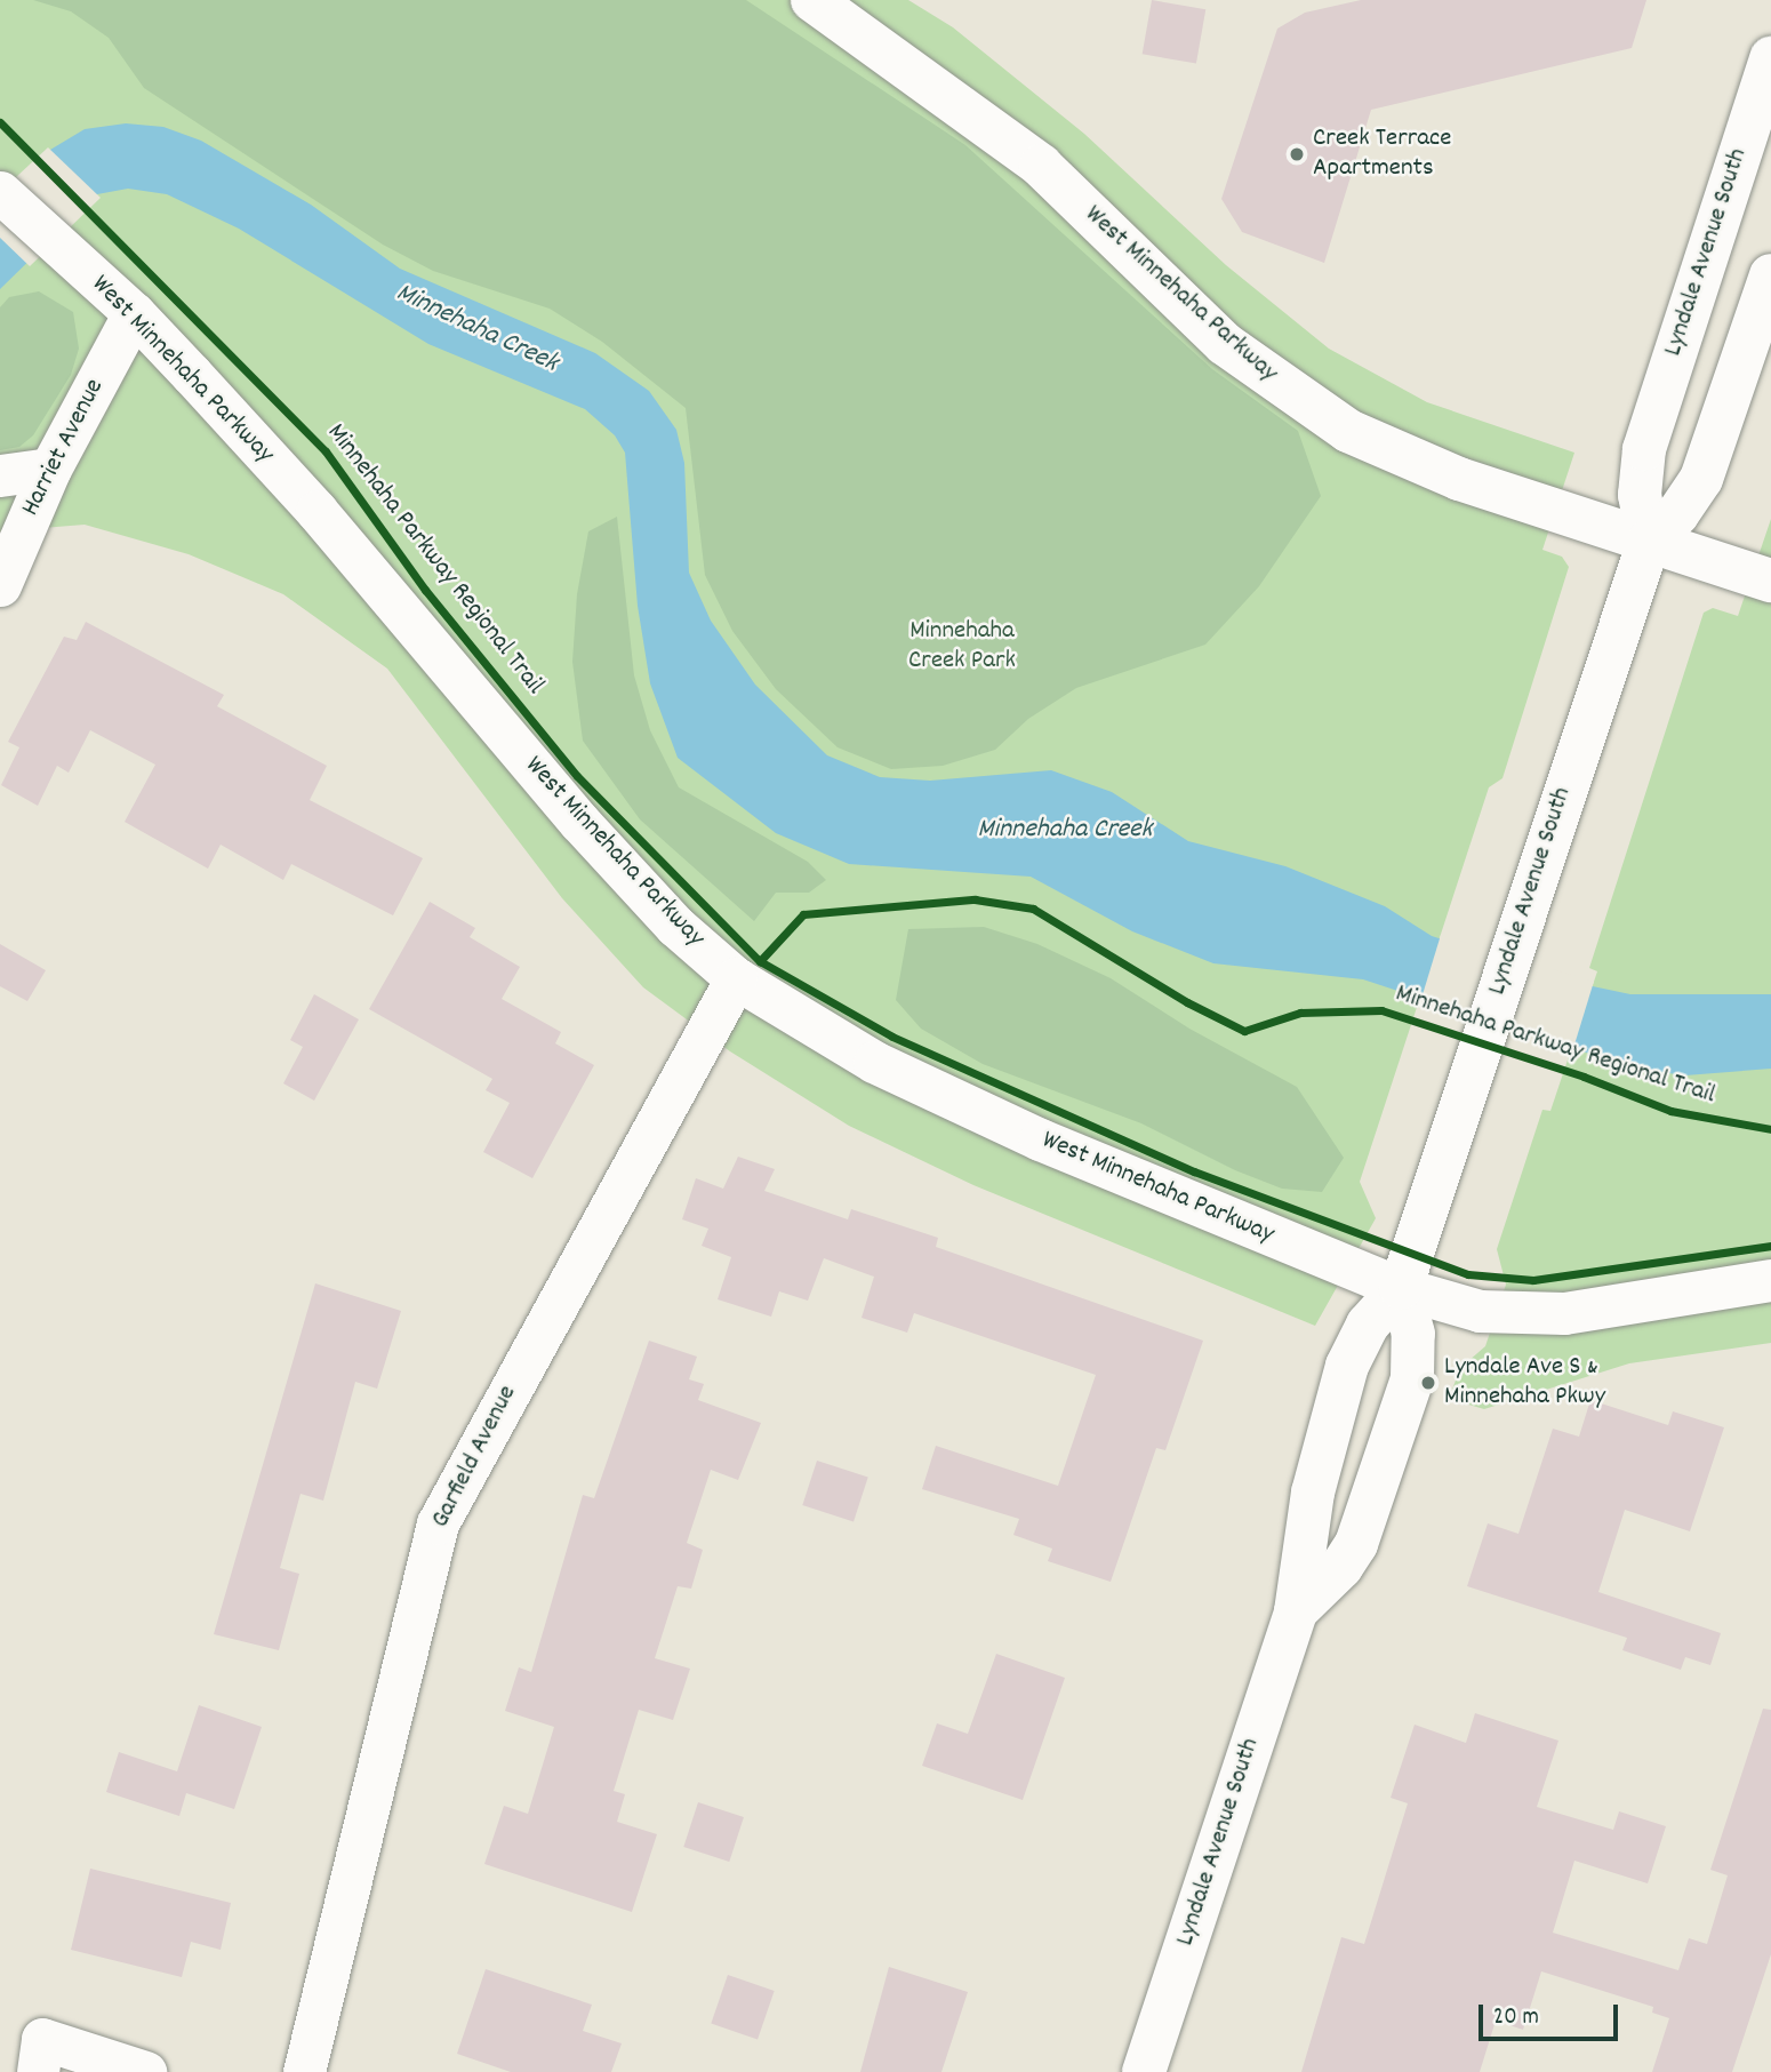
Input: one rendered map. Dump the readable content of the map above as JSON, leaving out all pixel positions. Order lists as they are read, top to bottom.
{
  "streets": {
    "main road": ["Lyndale Avenue South", "West Minnehaha Parkway"],
    "street": ["Harriet Avenue", "Garfield Avenue"],
    "cycle path": ["Minnehaha Parkway Regional Trail"]
  },
  "crossings": [
    ["Lyndale Avenue South", "West Minnehaha Parkway"],
    ["West Minnehaha Parkway", "Harriet Avenue"],
    ["West Minnehaha Parkway", "Garfield Avenue"]
  ],
  "water": ["Minnehaha Creek"],
  "parks": ["Minnehaha Creek Park"],
  "places": ["Creek Terrace Apartments", "Lyndale Ave S & Minnehaha Pkwy"],
  "scale_bar": "20 m"
}
